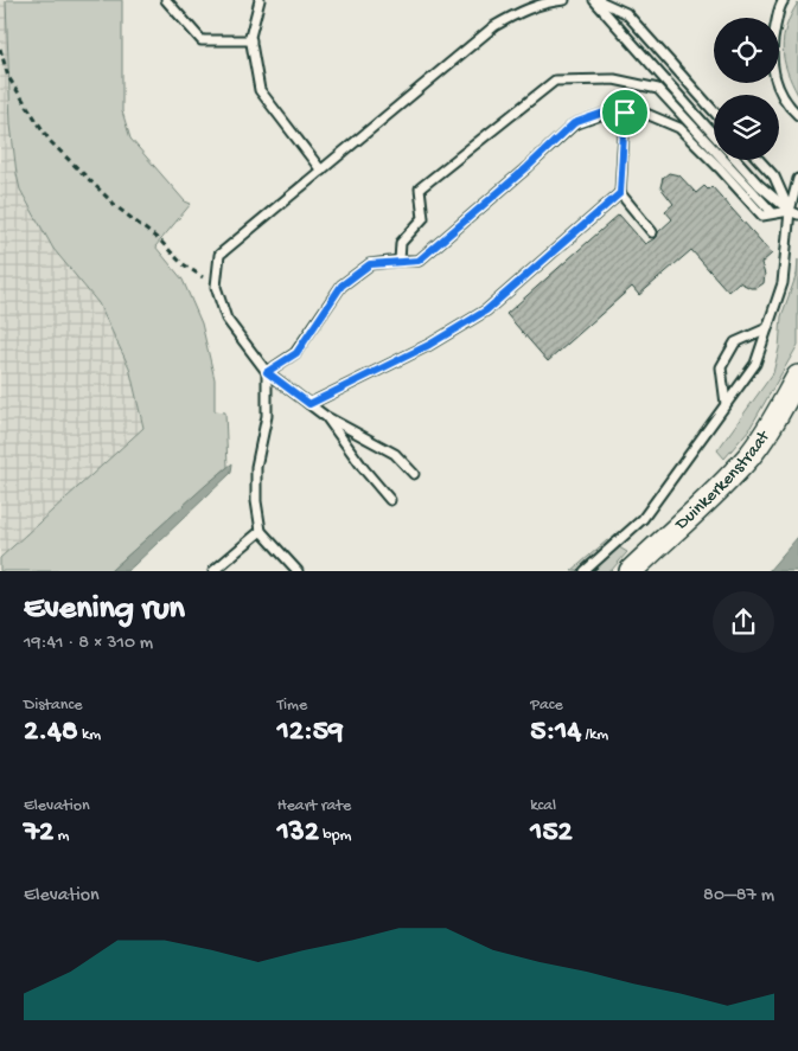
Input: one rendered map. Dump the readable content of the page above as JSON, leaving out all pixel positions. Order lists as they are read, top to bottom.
{
  "streets": {
    "main road": ["Duinkerkenstraat"]
  },
  "page": {
    "heading": ["Evening run", "19:41 · 8 × 310 m"],
    "stats": [
      ["Distance", "2.48 km"],
      ["Time", "12:59"],
      ["Pace", "5:14 /km"],
      ["Elevation", "72 m"],
      ["Heart rate", "132 bpm"],
      ["kcal", "152"]
    ],
    "chart": ["Elevation", "80–87 m"]
  }
}
